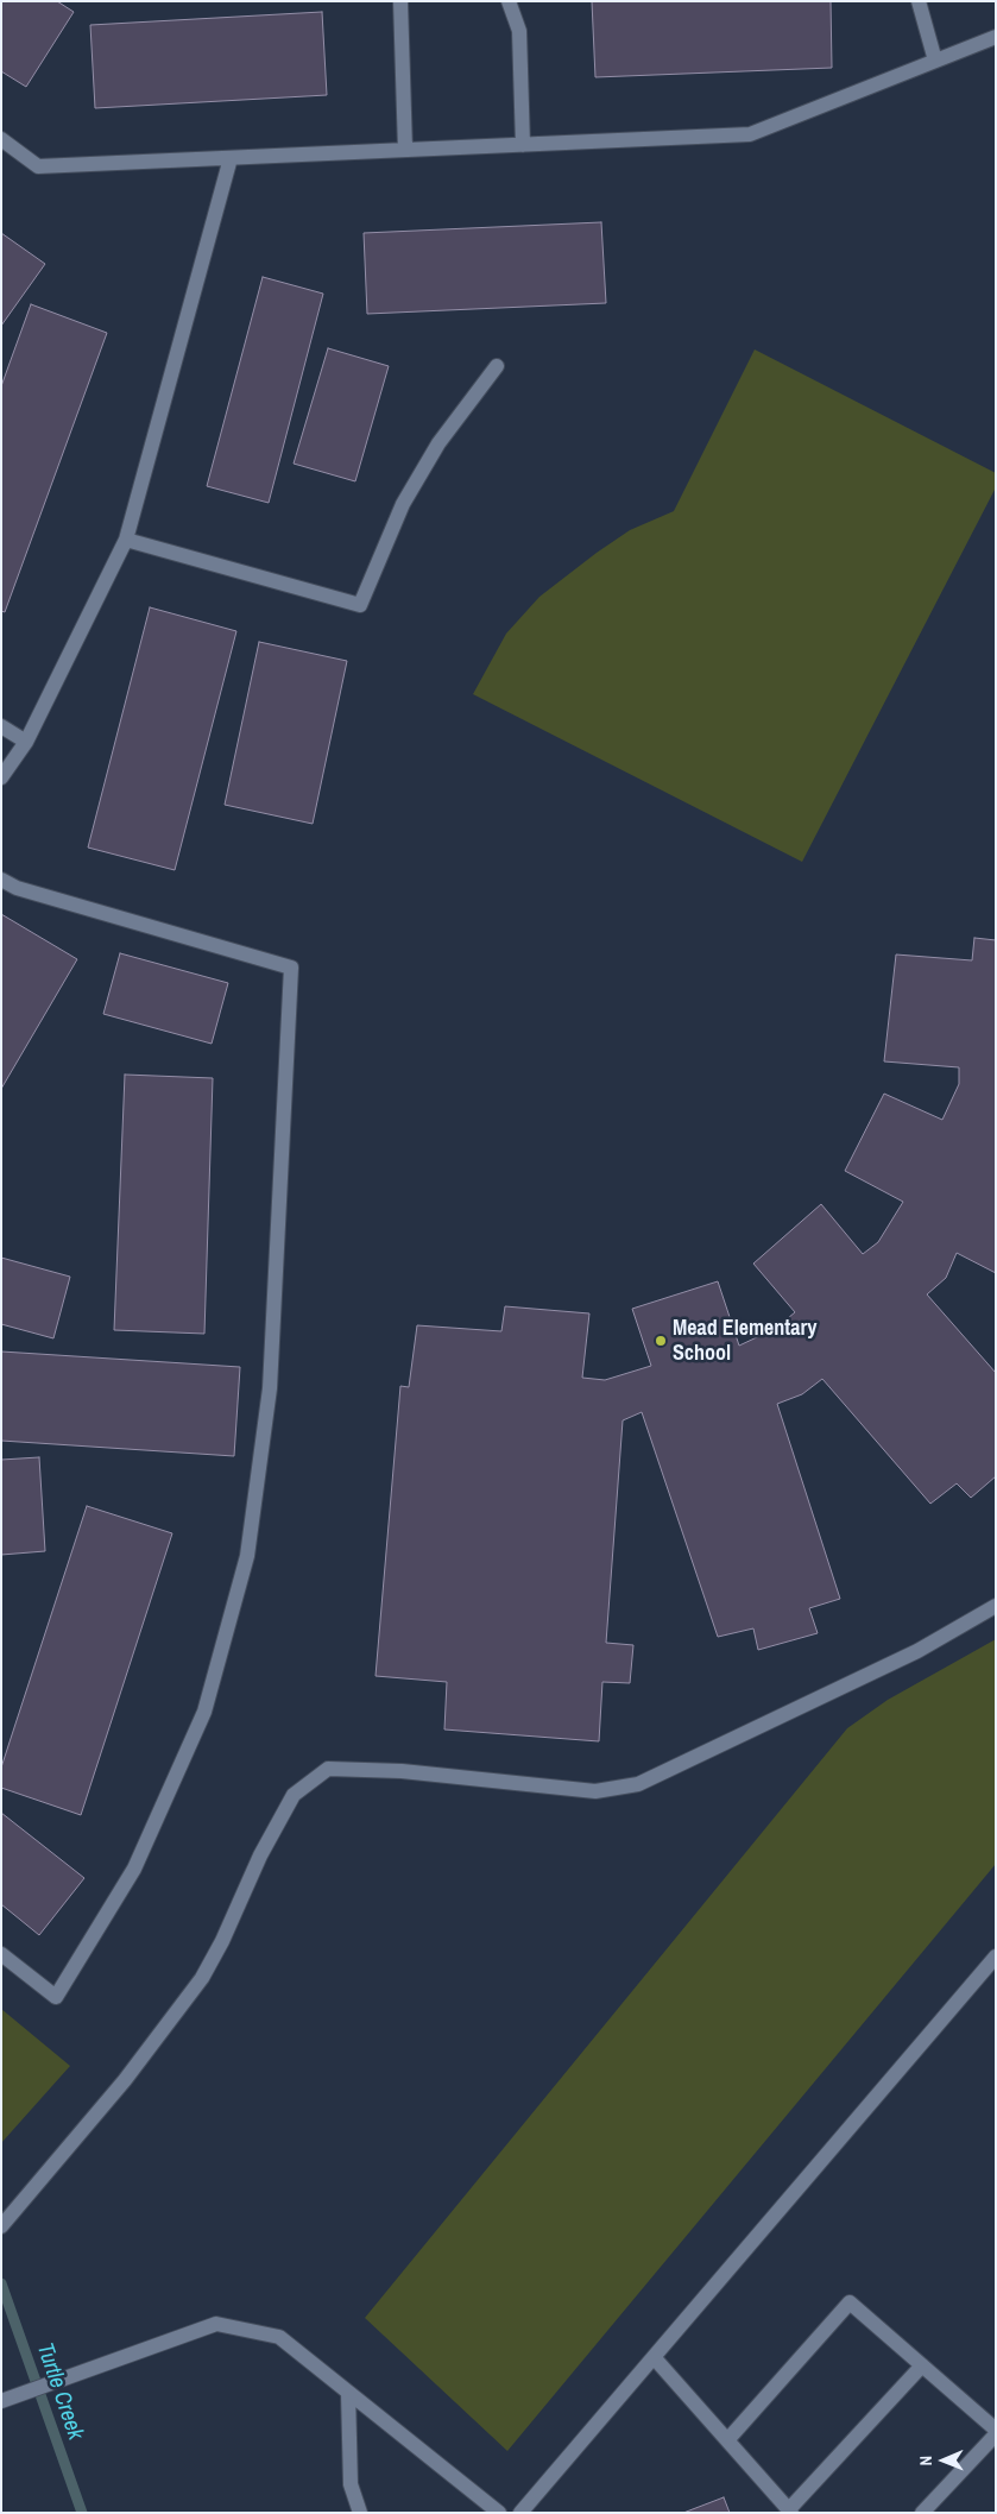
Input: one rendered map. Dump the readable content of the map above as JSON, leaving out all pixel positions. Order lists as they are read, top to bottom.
{
  "water": ["Turtle Creek"],
  "places": ["Mead Elementary School"],
  "north": "left"
}
